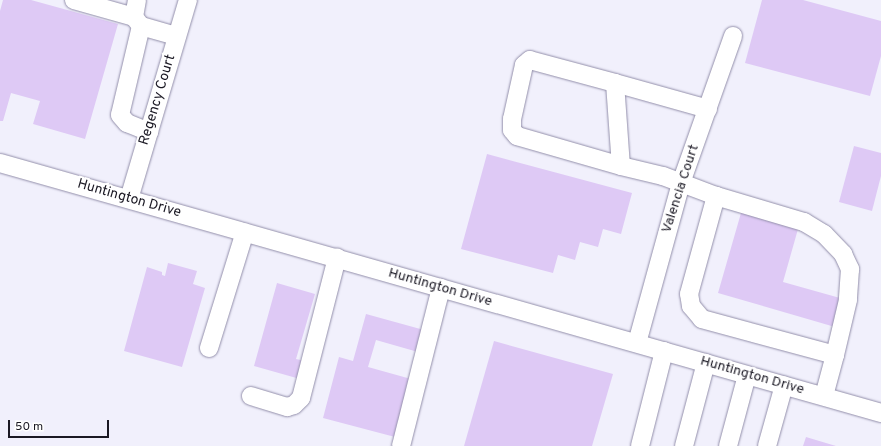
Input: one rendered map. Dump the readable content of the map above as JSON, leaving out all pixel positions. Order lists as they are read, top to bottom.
{
  "streets": {
    "street": ["Regency Court", "Valencia Court", "Huntington Drive"]
  },
  "crossings": [
    ["Regency Court", "Huntington Drive"],
    ["Valencia Court", "Huntington Drive"]
  ],
  "scale_bar": "50 m"
}
